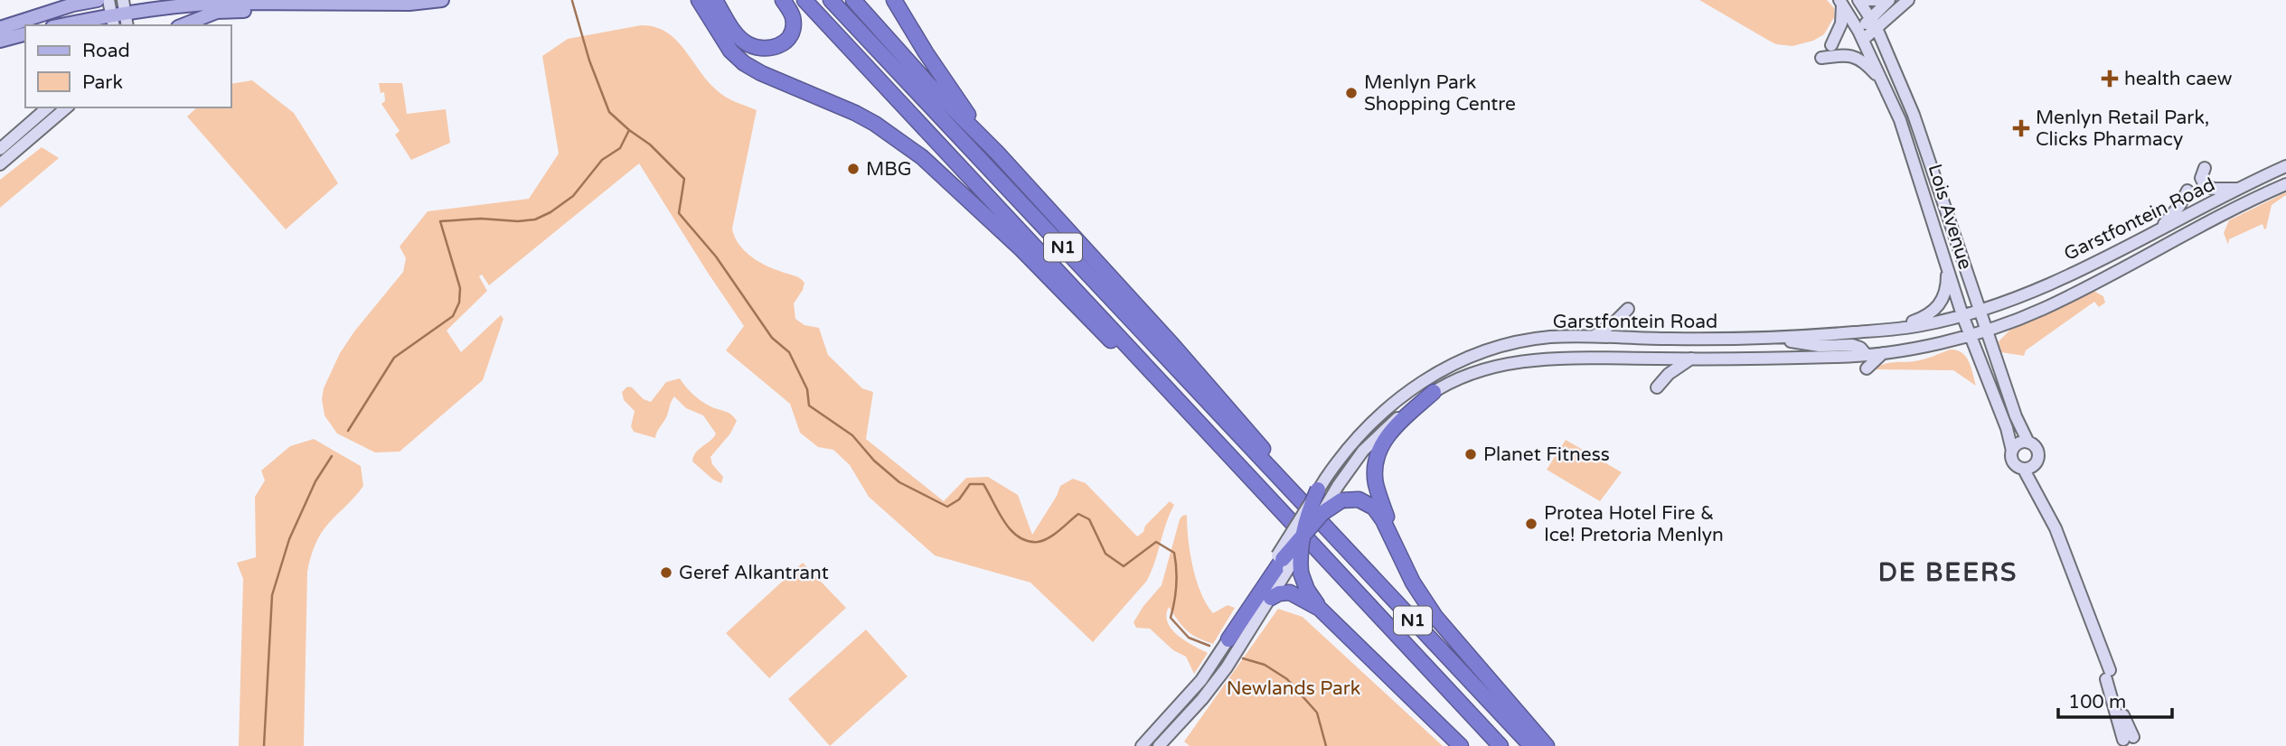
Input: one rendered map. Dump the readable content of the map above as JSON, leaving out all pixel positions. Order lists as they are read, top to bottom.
{
  "streets": {
    "highway": ["N1"],
    "main road": ["Lois Avenue", "Garstfontein Road"]
  },
  "crossings": [
    ["Lois Avenue", "Garstfontein Road"]
  ],
  "districts": ["DE BEERS"],
  "parks": ["Newlands Park"],
  "places": {
    "health": ["health caew", "Menlyn Retail Park, Clicks Pharmacy"],
    "other": [
      "Menlyn Park Shopping Centre",
      "MBG",
      "Planet Fitness",
      "Protea Hotel Fire & Ice! Pretoria Menlyn",
      "Geref Alkantrant"
    ]
  },
  "legend": ["Road", "Park"],
  "scale_bar": "100 m"
}
